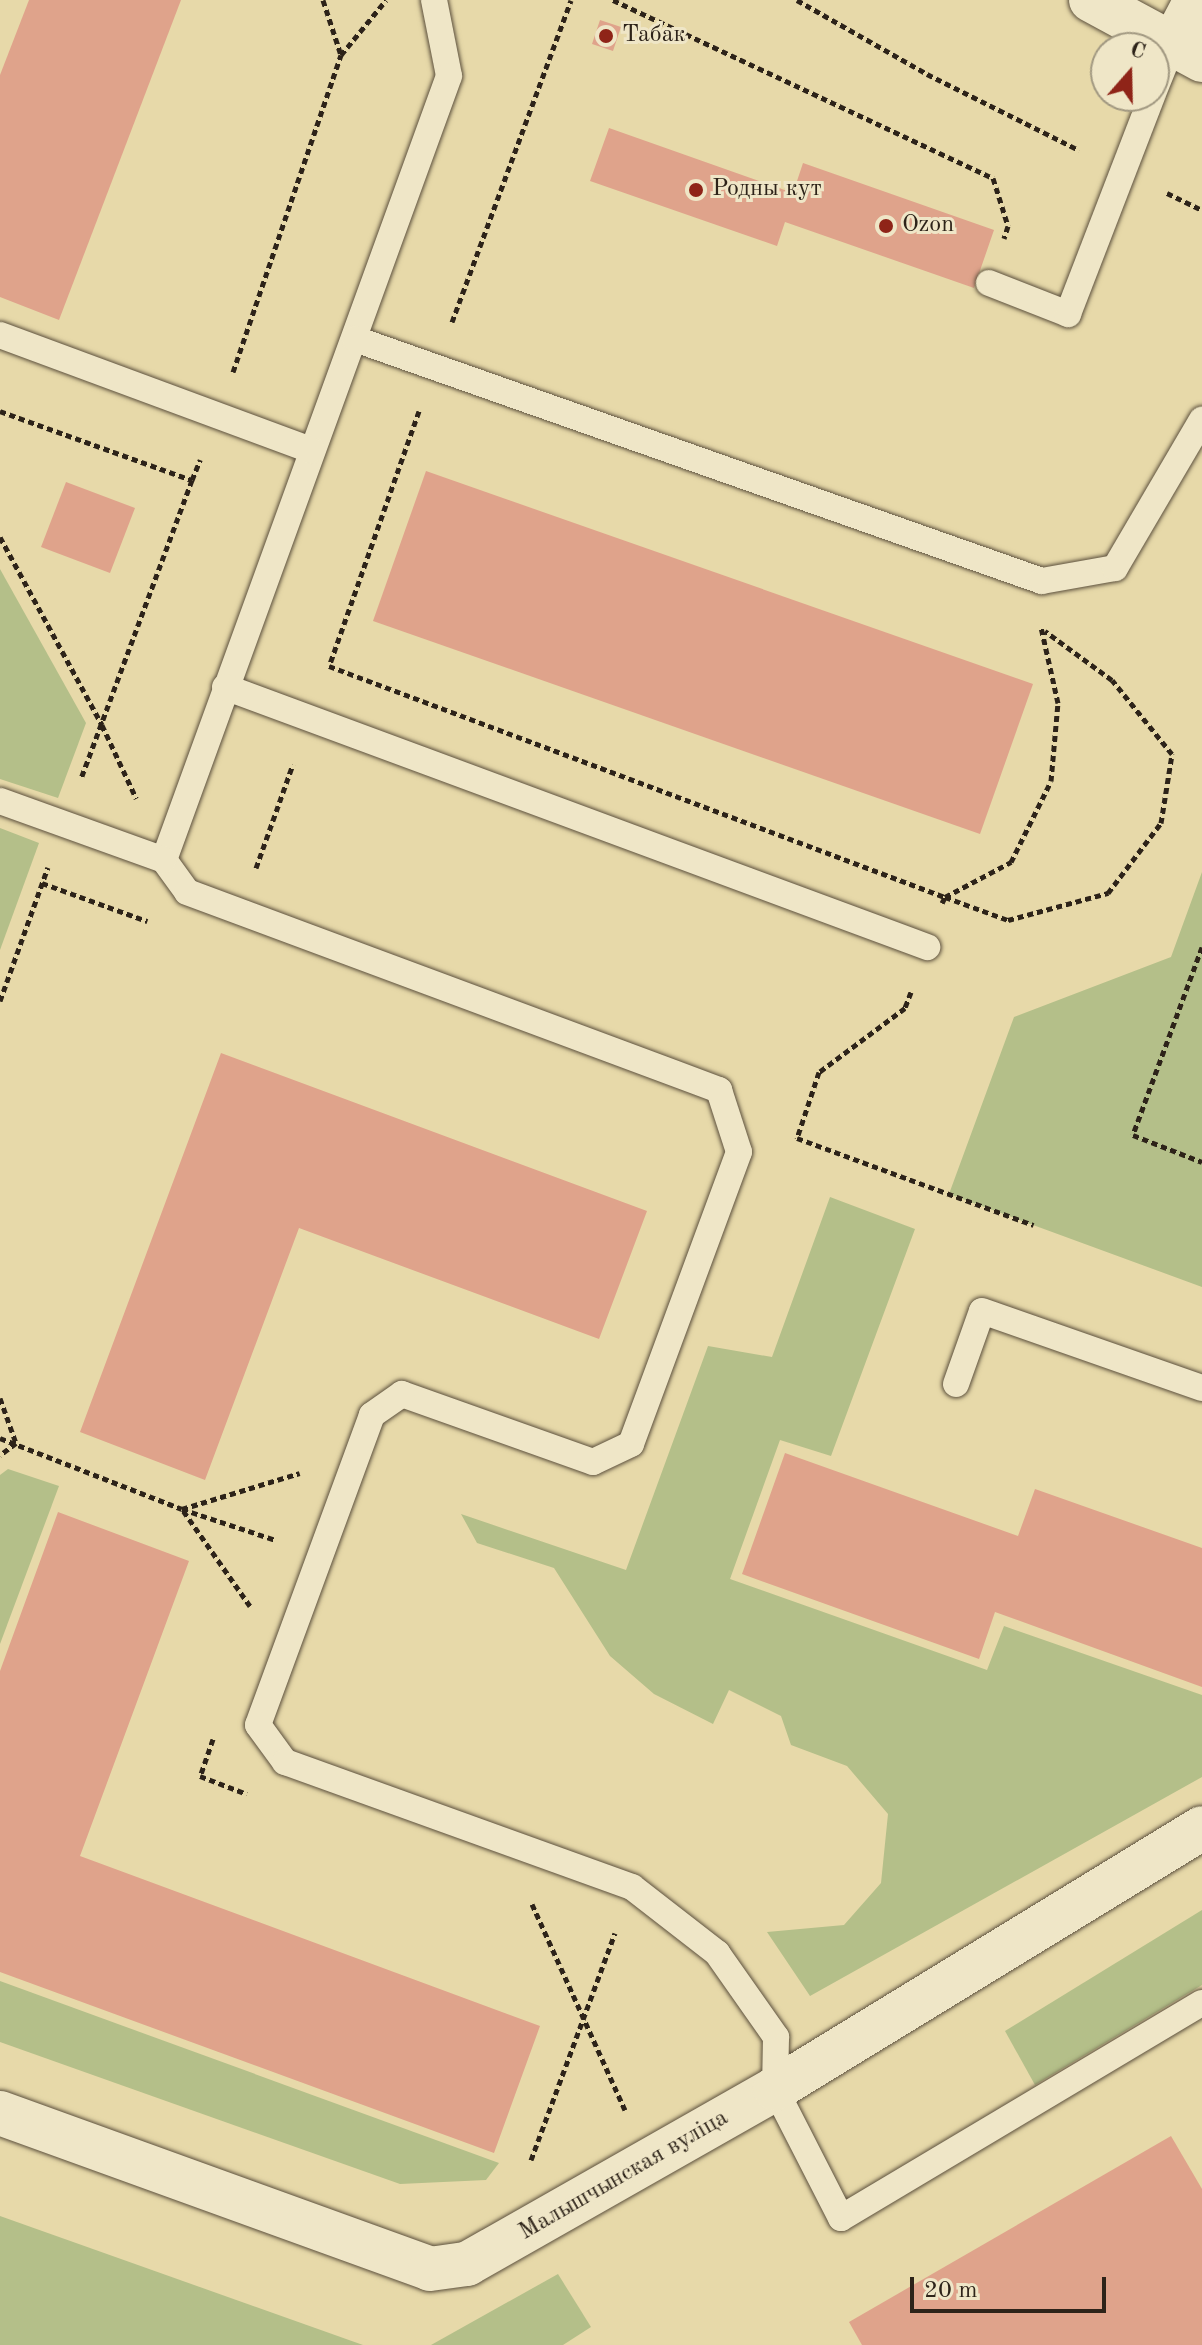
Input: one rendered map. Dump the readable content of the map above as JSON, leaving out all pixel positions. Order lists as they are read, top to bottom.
{
  "streets": {
    "street": ["Малышчынская вуліца"]
  },
  "places": ["Табак", "Родны кут", "Ozon"],
  "scale_bar": "20 m",
  "north": "top"
}
